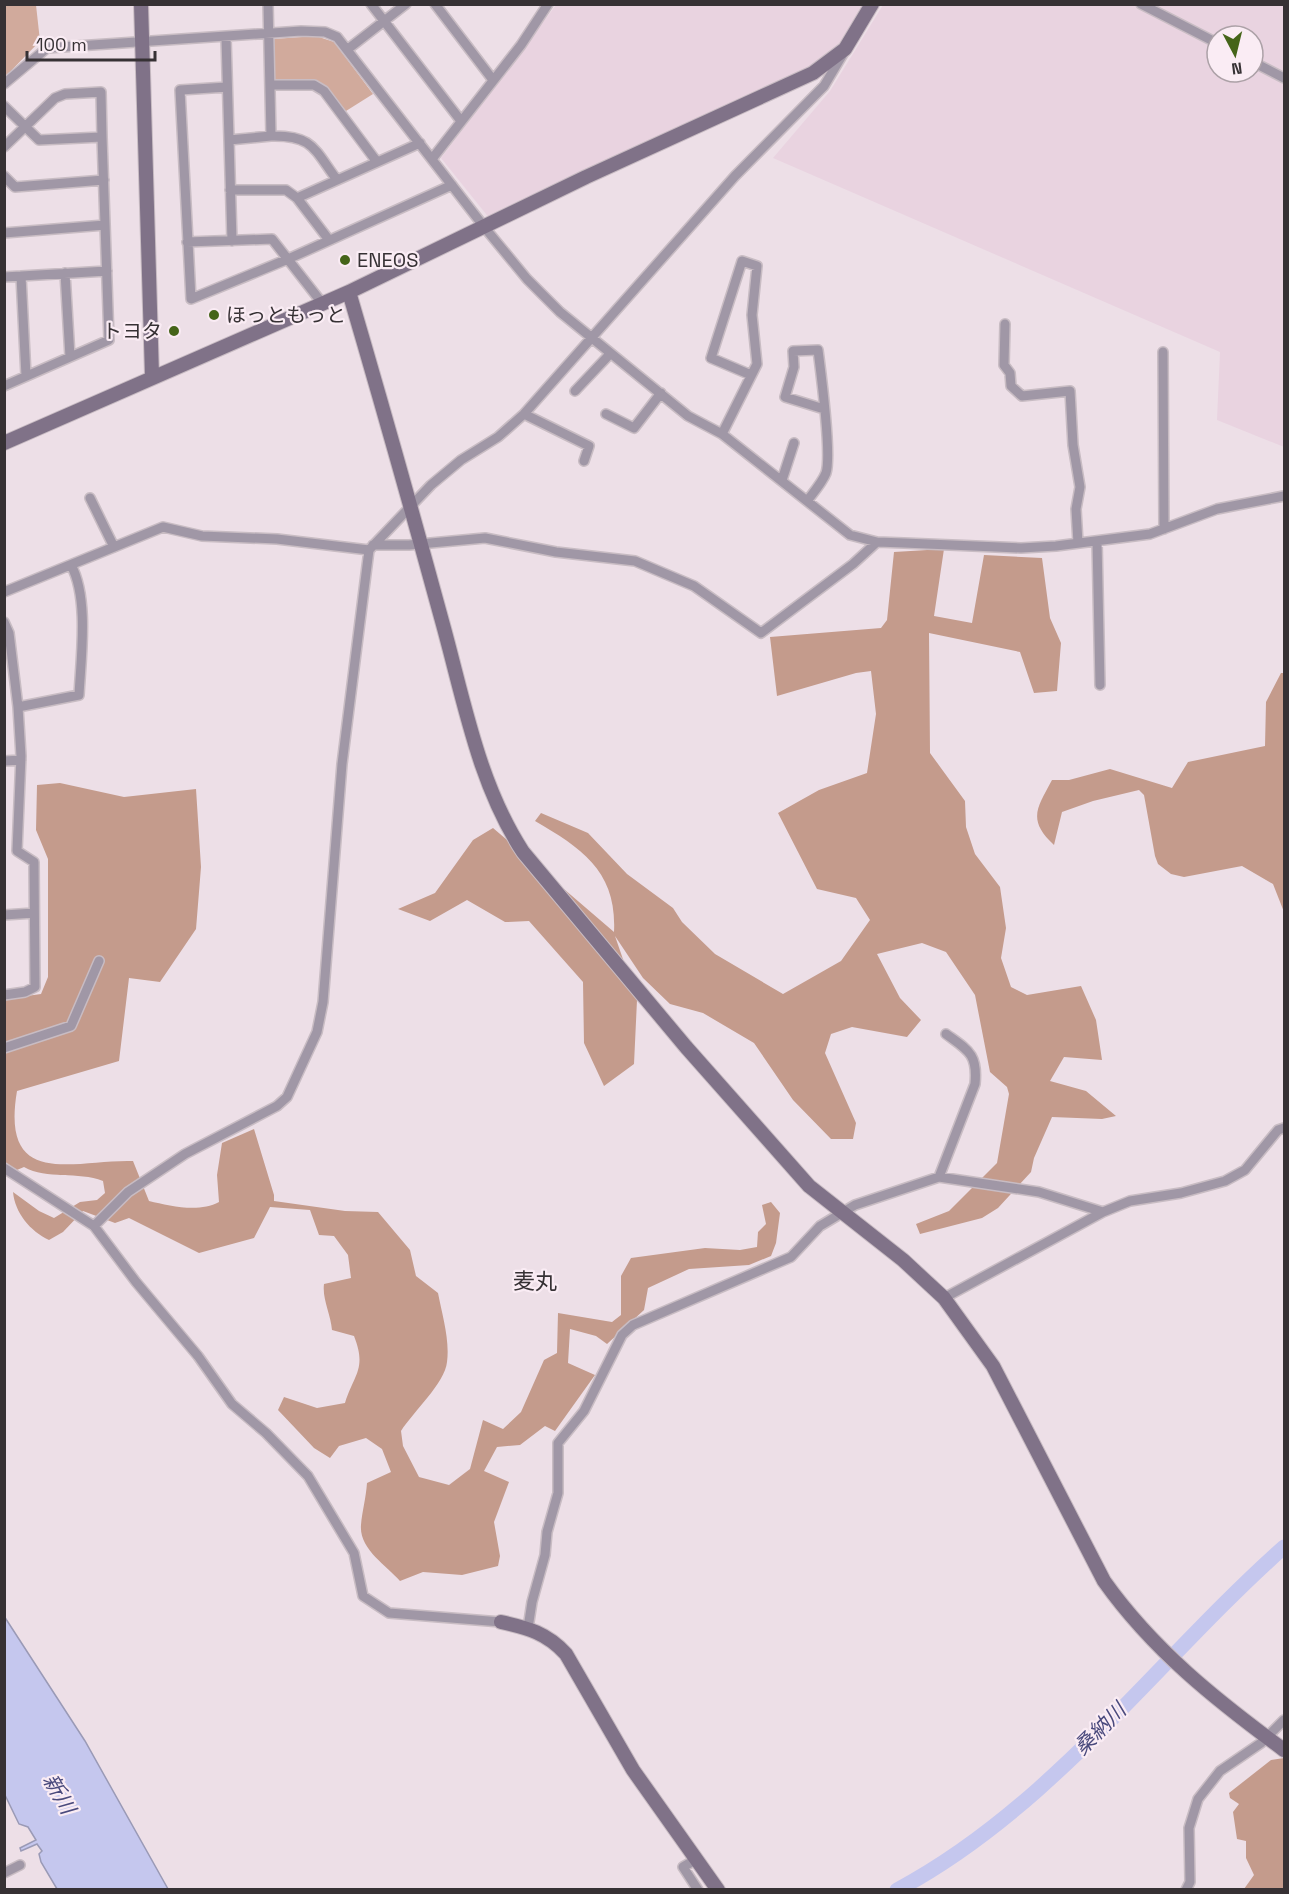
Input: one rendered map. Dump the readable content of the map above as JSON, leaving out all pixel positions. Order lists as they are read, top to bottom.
{
  "districts": ["麦丸"],
  "water": ["桑納川", "新川"],
  "places": ["ENEOS", "ほっともっと", "トヨタ"],
  "scale_bar": "100 m",
  "north": "bottom"
}
